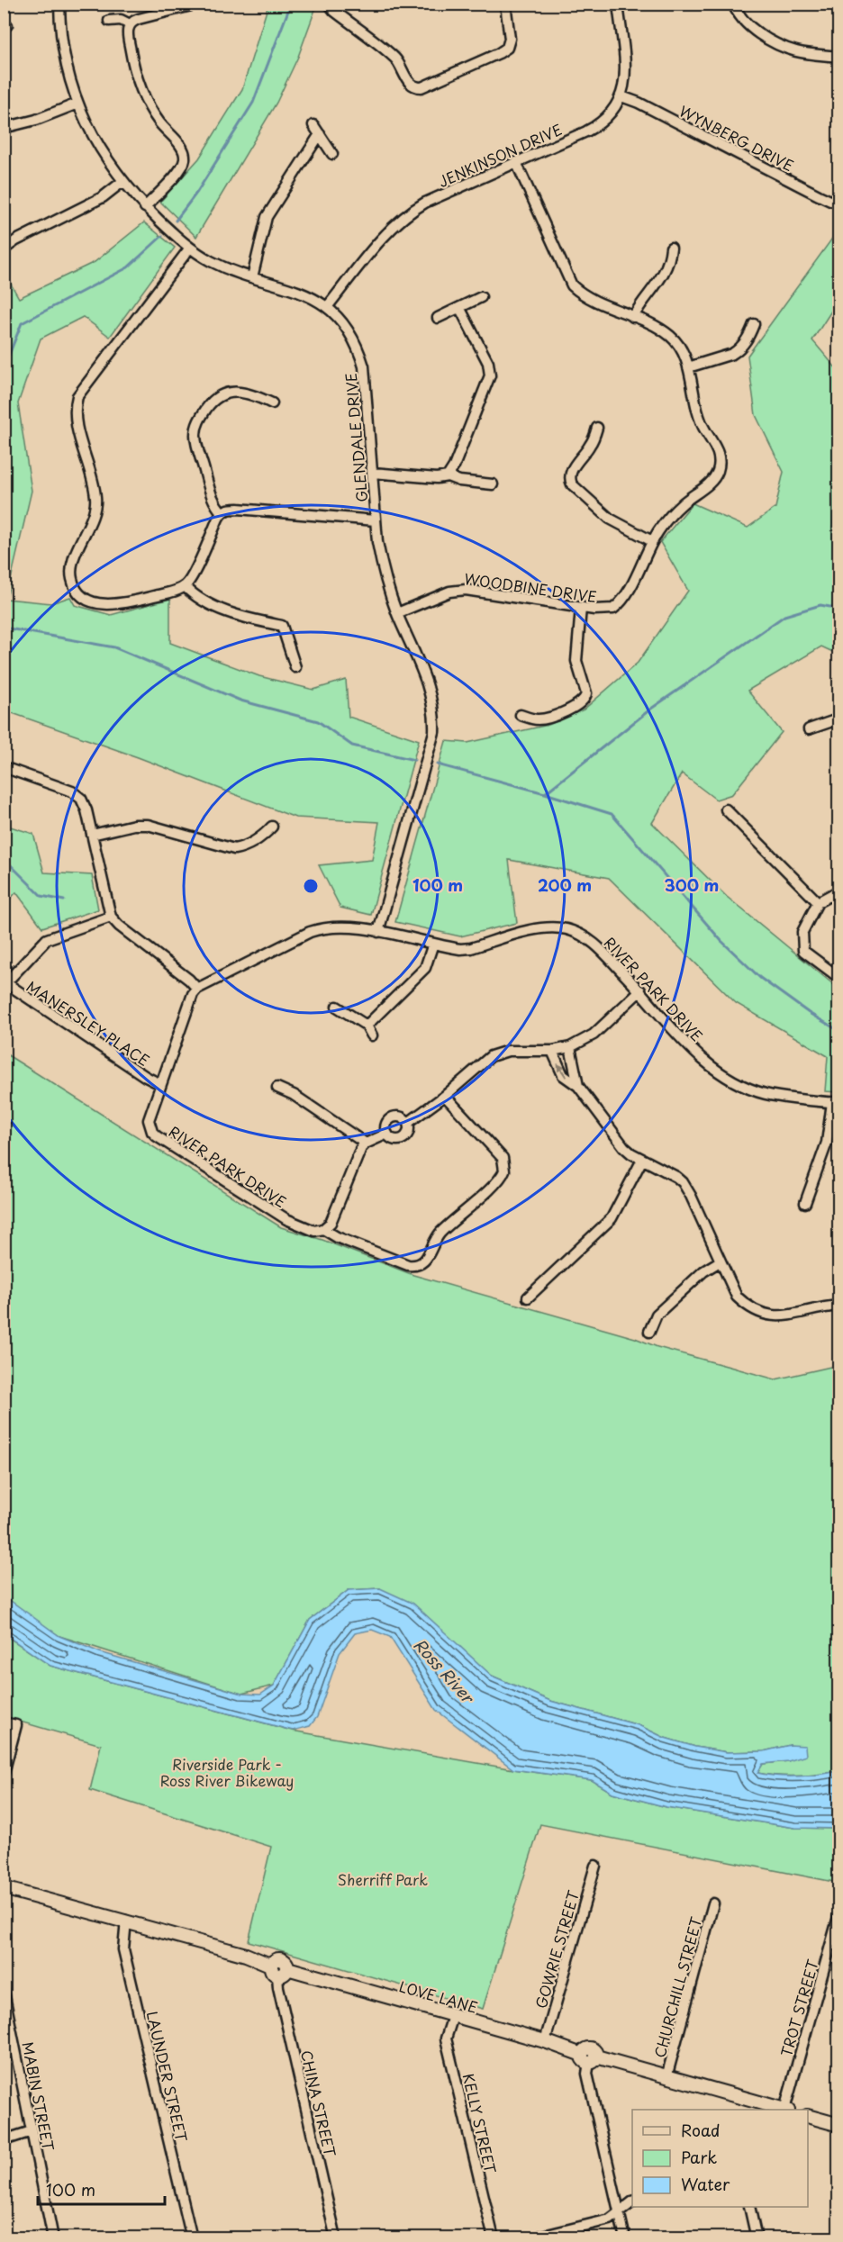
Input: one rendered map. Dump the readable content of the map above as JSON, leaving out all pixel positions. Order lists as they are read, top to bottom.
{
  "streets": {
    "street": [
      "WYNBERG DRIVE",
      "JENKINSON DRIVE",
      "GLENDALE DRIVE",
      "WOODBINE DRIVE",
      "RIVER PARK DRIVE",
      "MANERSLEY PLACE",
      "GOWRIE STREET",
      "CHURCHILL STREET",
      "LOVE LANE",
      "TROT STREET",
      "LAUNDER STREET",
      "MABIN STREET",
      "CHINA STREET",
      "KELLY STREET"
    ]
  },
  "crossings": [
    ["WYNBERG DRIVE", "JENKINSON DRIVE"],
    ["JENKINSON DRIVE", "GLENDALE DRIVE"],
    ["JENKINSON DRIVE", "WOODBINE DRIVE"],
    ["GLENDALE DRIVE", "WOODBINE DRIVE"],
    ["GLENDALE DRIVE", "RIVER PARK DRIVE"],
    ["RIVER PARK DRIVE", "MANERSLEY PLACE"],
    ["GOWRIE STREET", "LOVE LANE"],
    ["CHURCHILL STREET", "LOVE LANE"],
    ["LOVE LANE", "LAUNDER STREET"],
    ["LOVE LANE", "CHINA STREET"],
    ["LOVE LANE", "KELLY STREET"]
  ],
  "water": ["Ross River"],
  "parks": ["Riverside Park - Ross River Bikeway", "Sherriff Park"],
  "legend": ["Road", "Park", "Water"],
  "scale_bar": "100 m",
  "rings": ["100 m", "200 m", "300 m"]
}
